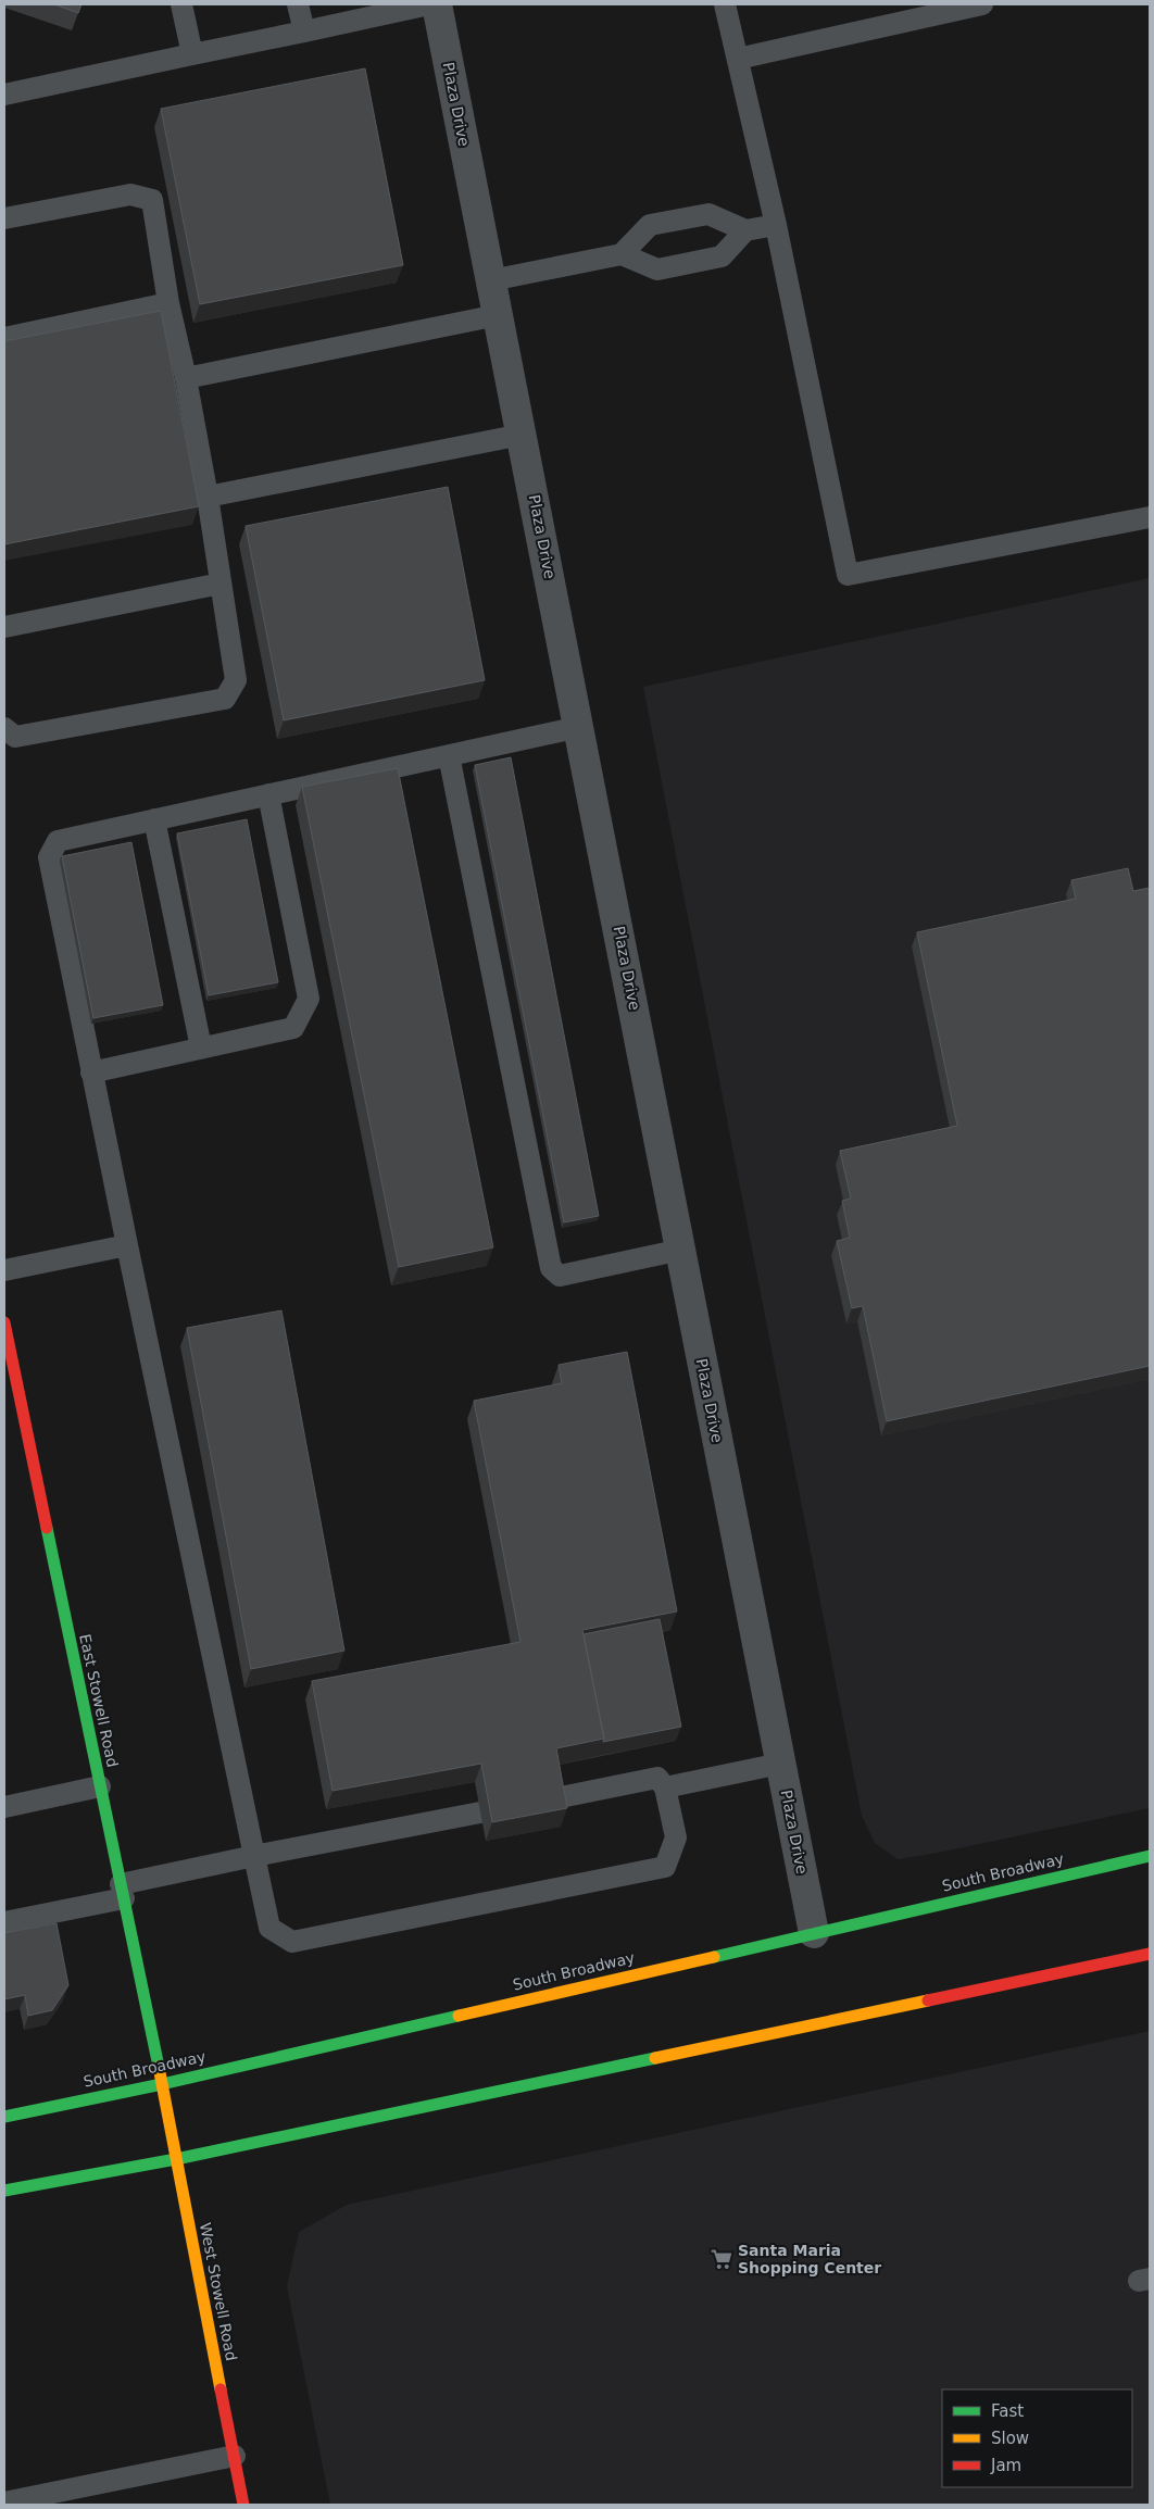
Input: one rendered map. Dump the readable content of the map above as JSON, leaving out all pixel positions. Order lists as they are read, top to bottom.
{
  "streets": {
    "main road": ["East Stowell Road", "South Broadway", "West Stowell Road"],
    "street": ["Plaza Drive"]
  },
  "crossings": [
    ["Plaza Drive", "South Broadway"],
    ["East Stowell Road", "South Broadway"],
    ["East Stowell Road", "West Stowell Road"],
    ["South Broadway", "West Stowell Road"]
  ],
  "places": {
    "supermarket": ["Santa Maria Shopping Center"]
  },
  "legend": ["Fast", "Slow", "Jam"]
}
